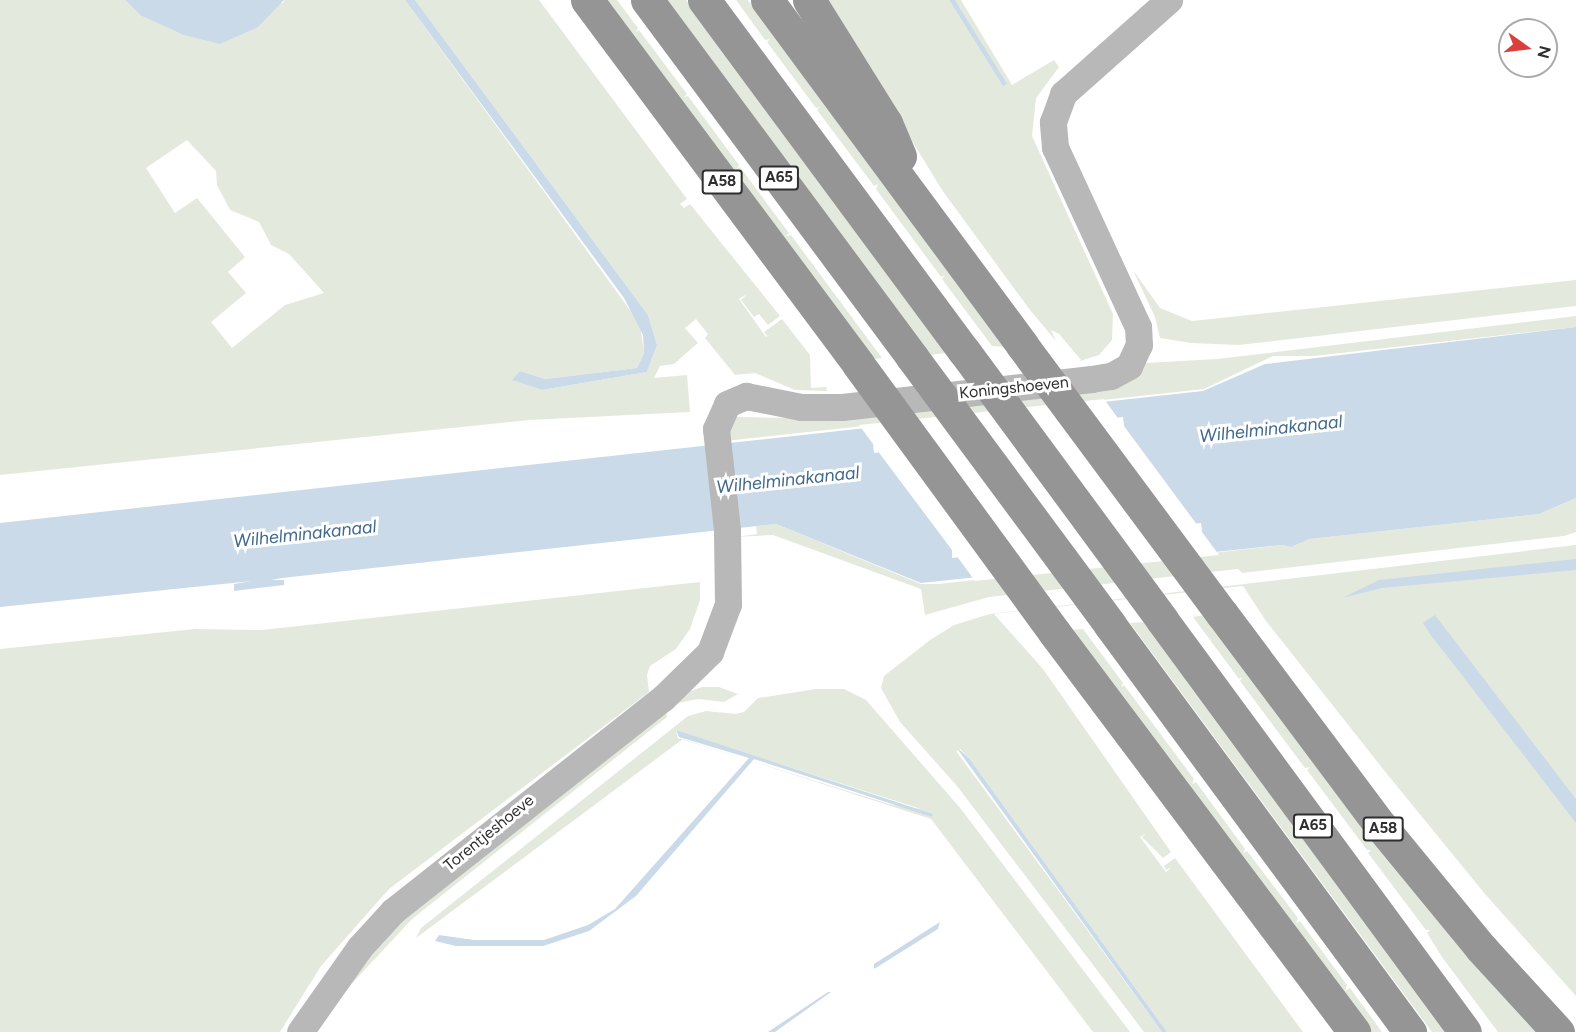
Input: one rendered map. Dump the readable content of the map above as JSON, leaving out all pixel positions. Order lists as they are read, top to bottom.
{
  "streets": {
    "highway": ["A65", "A58"],
    "street": ["Koningshoeven", "Torentjeshoeve"]
  },
  "crossings": [
    ["Koningshoeven", "Torentjeshoeve"]
  ],
  "water": ["Wilhelminakanaal"],
  "north": "right"
}
